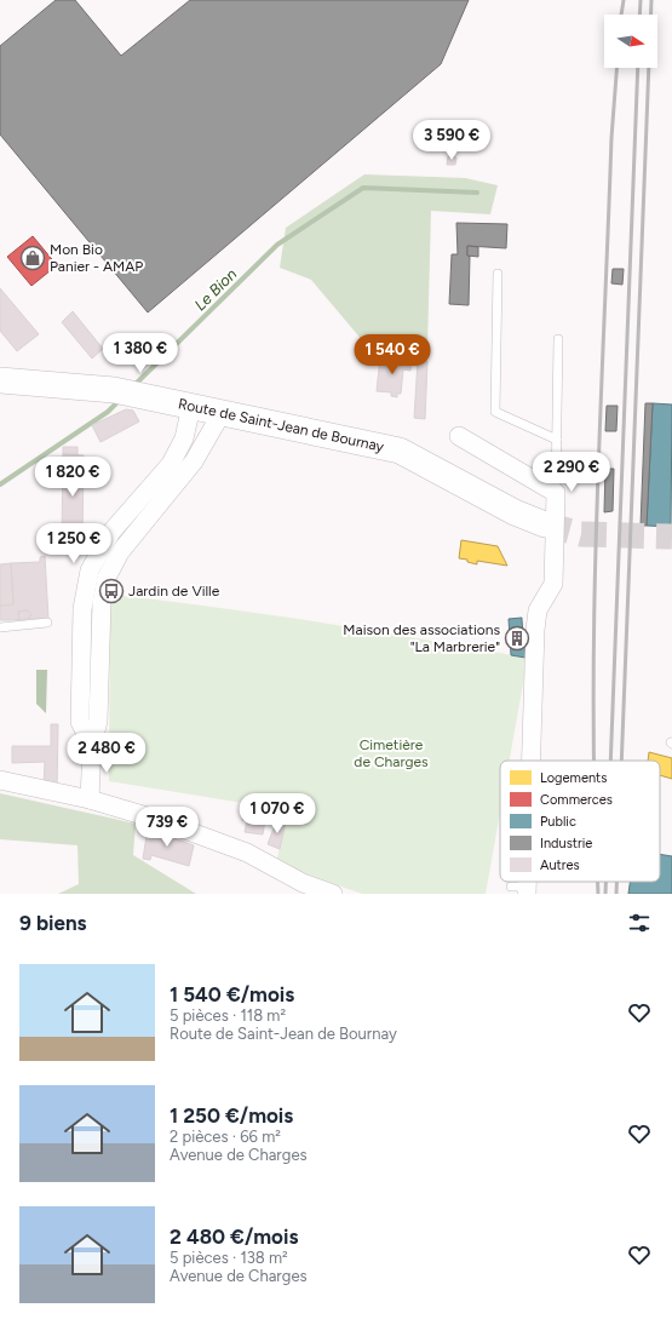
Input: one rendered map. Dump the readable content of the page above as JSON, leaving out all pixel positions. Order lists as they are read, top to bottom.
{
  "streets": {
    "main road": ["Route de Saint-Jean de Bournay"]
  },
  "water": ["Le Bion"],
  "parks": ["Cimetière de Charges"],
  "places": {
    "shop": ["Mon Bio Panier - AMAP"],
    "bus stop": ["Jardin de Ville"],
    "building": ["Maison des associations \"La Marbrerie\""]
  },
  "legend": [
    "Logements",
    "Commerces",
    "Public",
    "Industrie",
    "Autres"
  ],
  "north": "right",
  "page": {
    "price": [
      "3 590 €",
      "1 380 €",
      "1 540 €",
      "2 290 €",
      "1 820 €",
      "1 250 €",
      "2 480 €",
      "1 070 €",
      "739 €"
    ],
    "heading": "9 biens",
    "list": [
      {
        "name": "1 540 €/mois",
        "note": "5 pièces · 118 m² · Route de Saint-Jean de Bournay"
      },
      {
        "name": "1 250 €/mois",
        "note": "2 pièces · 66 m² · Avenue de Charges"
      },
      {
        "name": "2 480 €/mois",
        "note": "5 pièces · 138 m² · Avenue de Charges"
      }
    ]
  }
}
